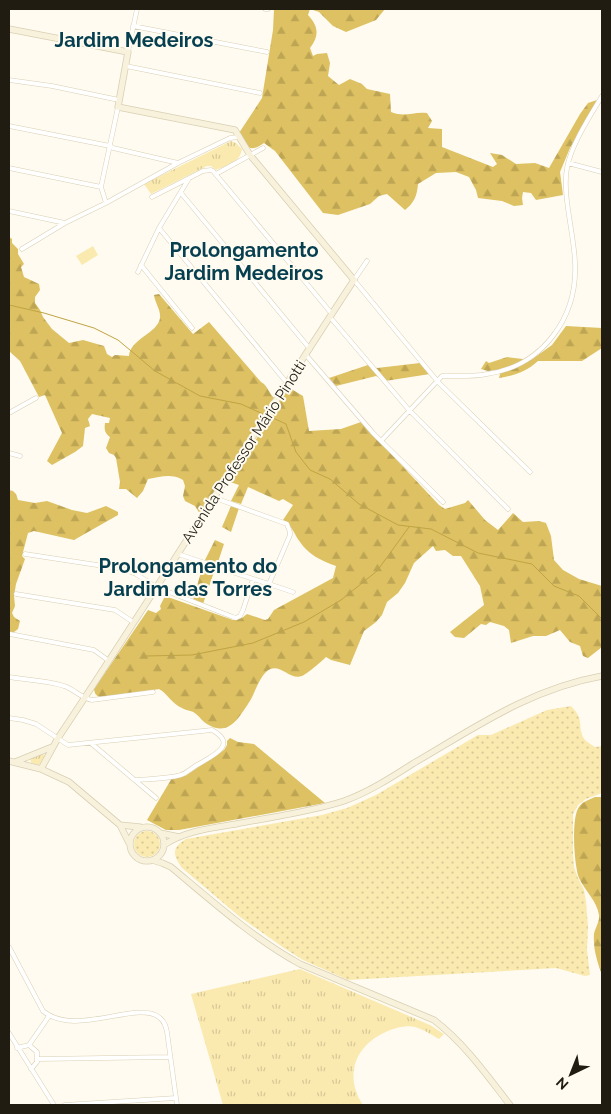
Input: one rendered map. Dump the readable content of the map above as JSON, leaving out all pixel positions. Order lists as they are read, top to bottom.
{
  "streets": {
    "street": ["Avenida Professor Mário Pinotti"]
  },
  "districts": ["Jardim Medeiros", "Prolongamento Jardim Medeiros", "Prolongamento do Jardim das Torres"],
  "north": "bottom left"
}
